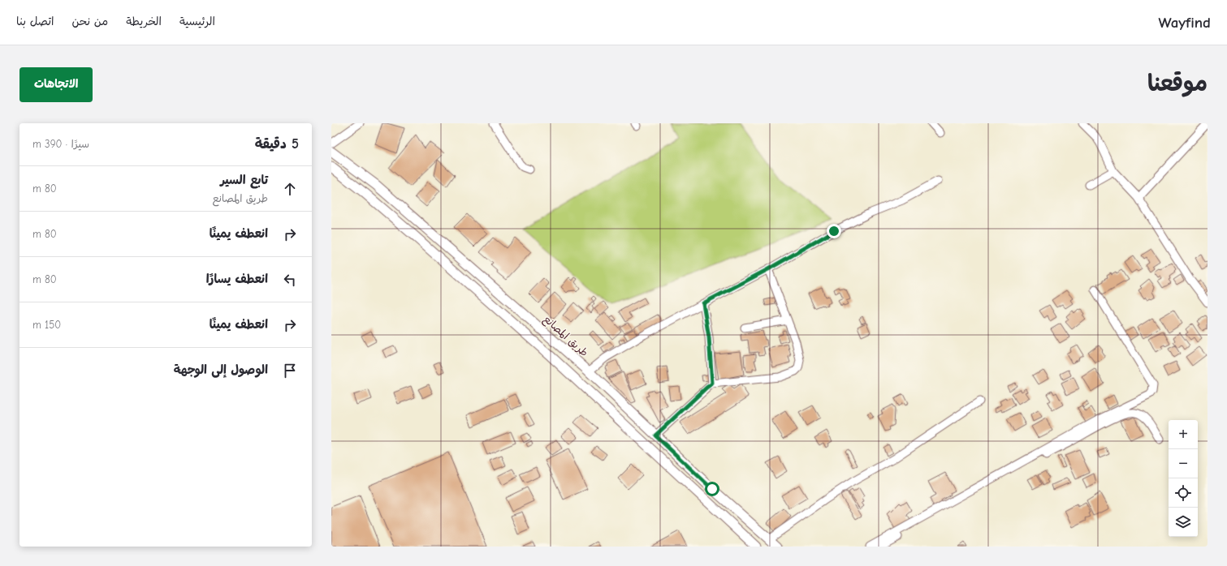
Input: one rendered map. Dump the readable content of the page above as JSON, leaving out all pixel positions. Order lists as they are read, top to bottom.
{
  "streets": {
    "main road": ["طريق المصانع"]
  },
  "page": {
    "header": "Wayfind",
    "nav": [
      "الرئيسية",
      "الخريطة",
      "من نحن",
      "اتصل بنا"
    ],
    "title": "موقعنا",
    "buttons": "الاتجاهات",
    "heading": ["5 دقيقة", "سيرًا · 390 m"],
    "list": [
      ["تابع السير", "طريق المصانع", "80 m"],
      ["انعطف يمينًا", "80 m"],
      ["انعطف يسارًا", "80 m"],
      ["انعطف يمينًا", "150 m"],
      "الوصول إلى الوجهة"
    ],
    "map_buttons": ["+", "−"]
  }
}
